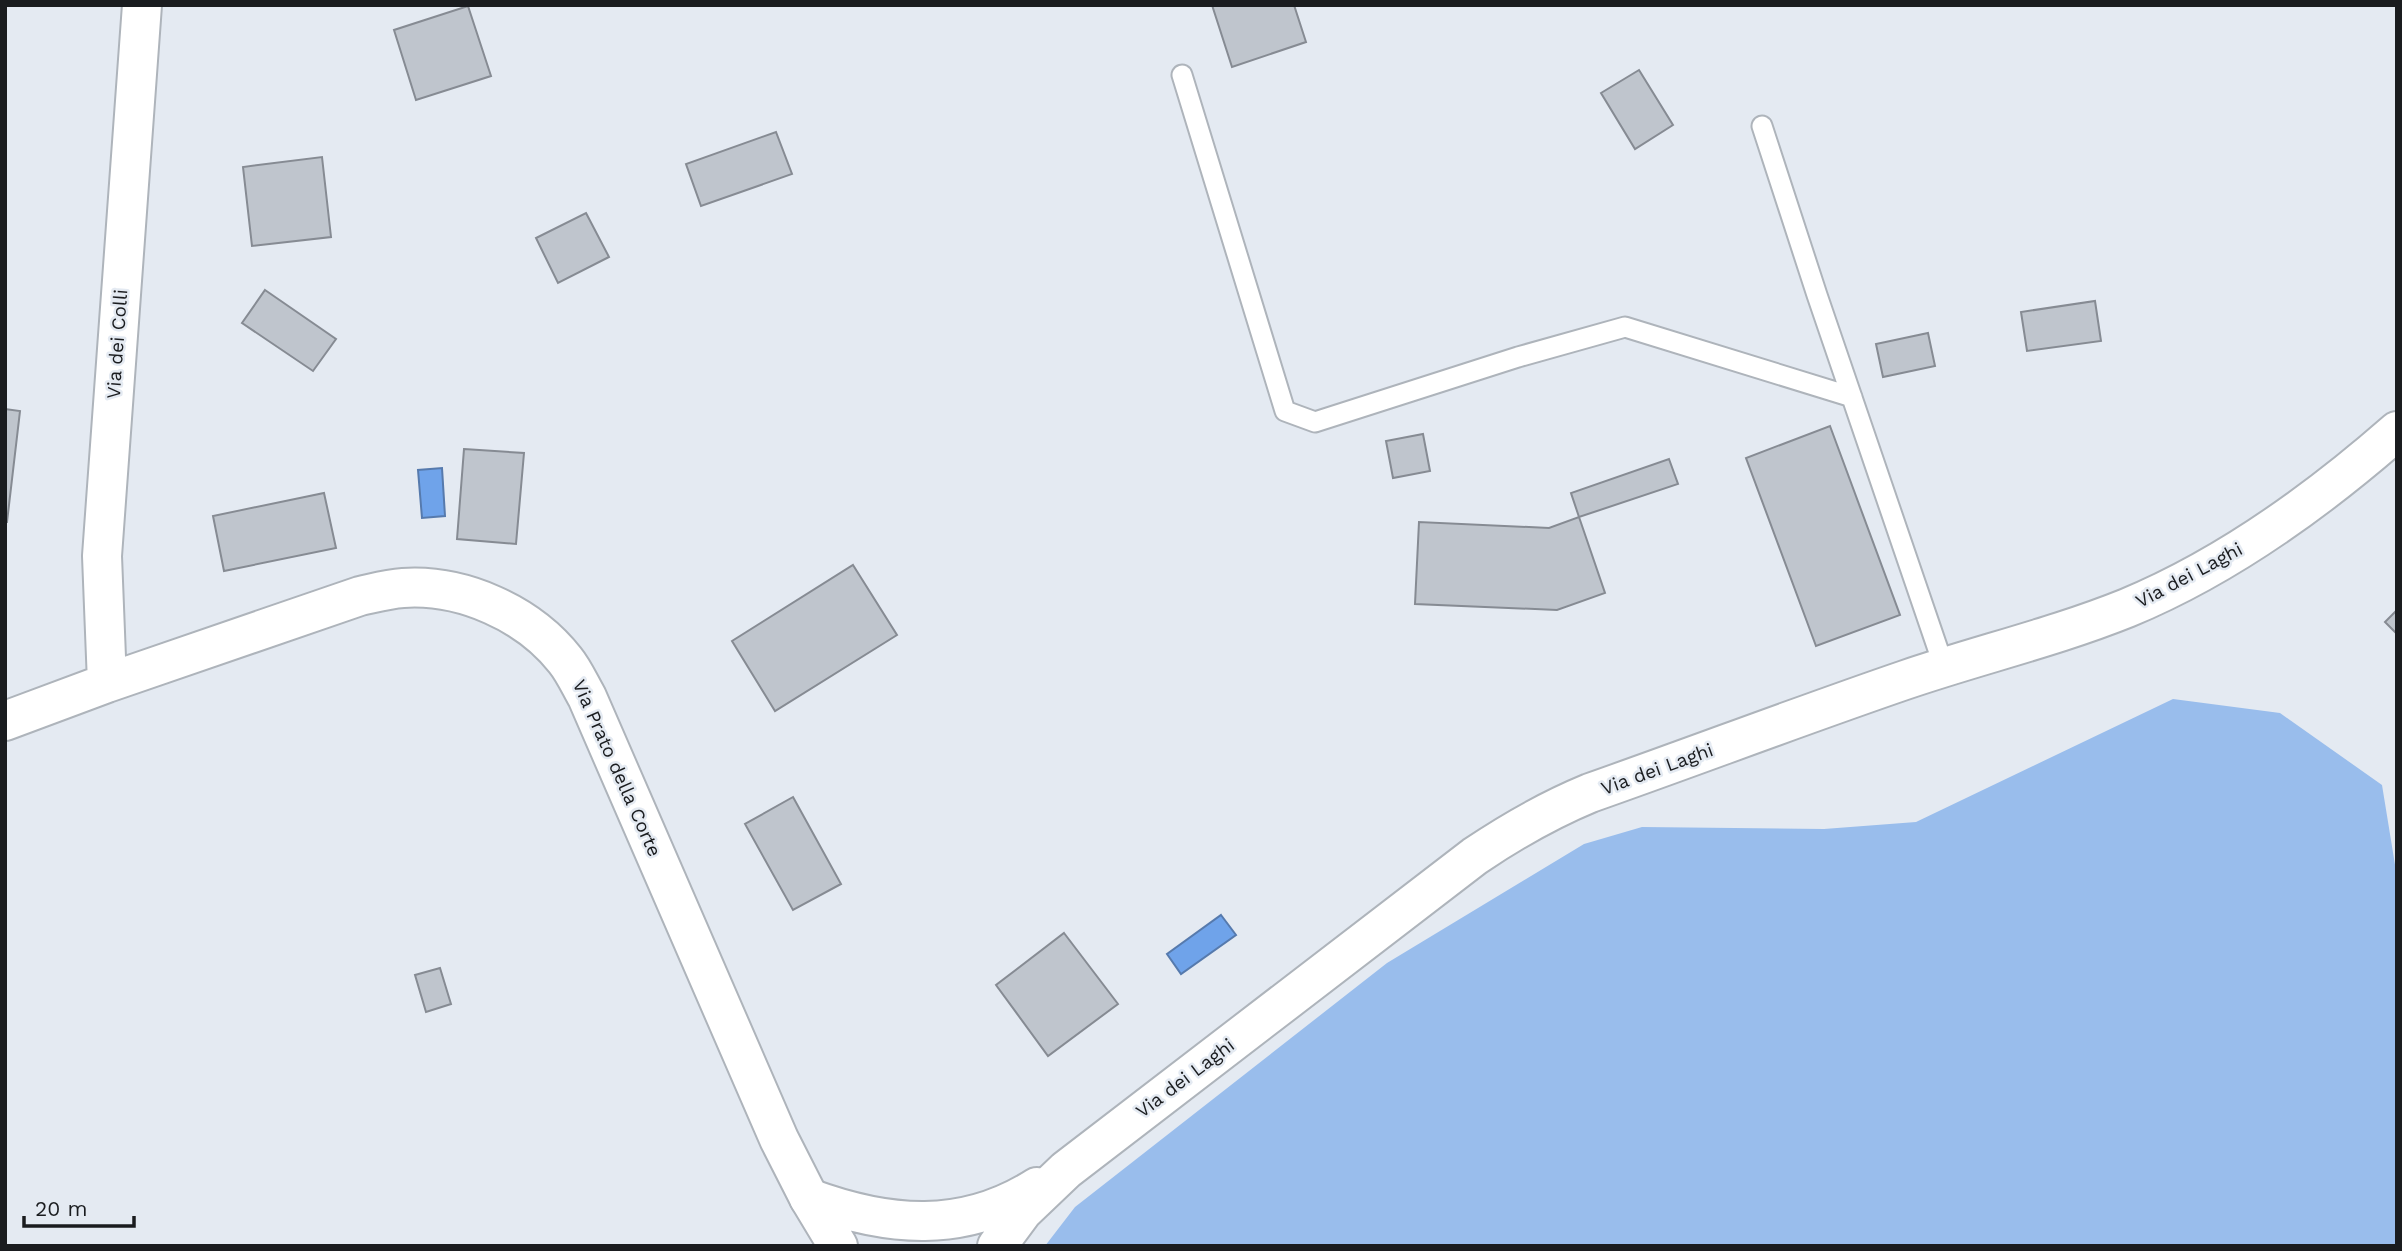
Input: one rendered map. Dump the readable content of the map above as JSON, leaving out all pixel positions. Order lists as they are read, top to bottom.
{
  "streets": {
    "street": ["Via dei Colli", "Via dei Laghi", "Via Prato della Corte"]
  },
  "crossings": [
    ["Via dei Colli", "Via Prato della Corte"]
  ],
  "scale_bar": "20 m"
}
